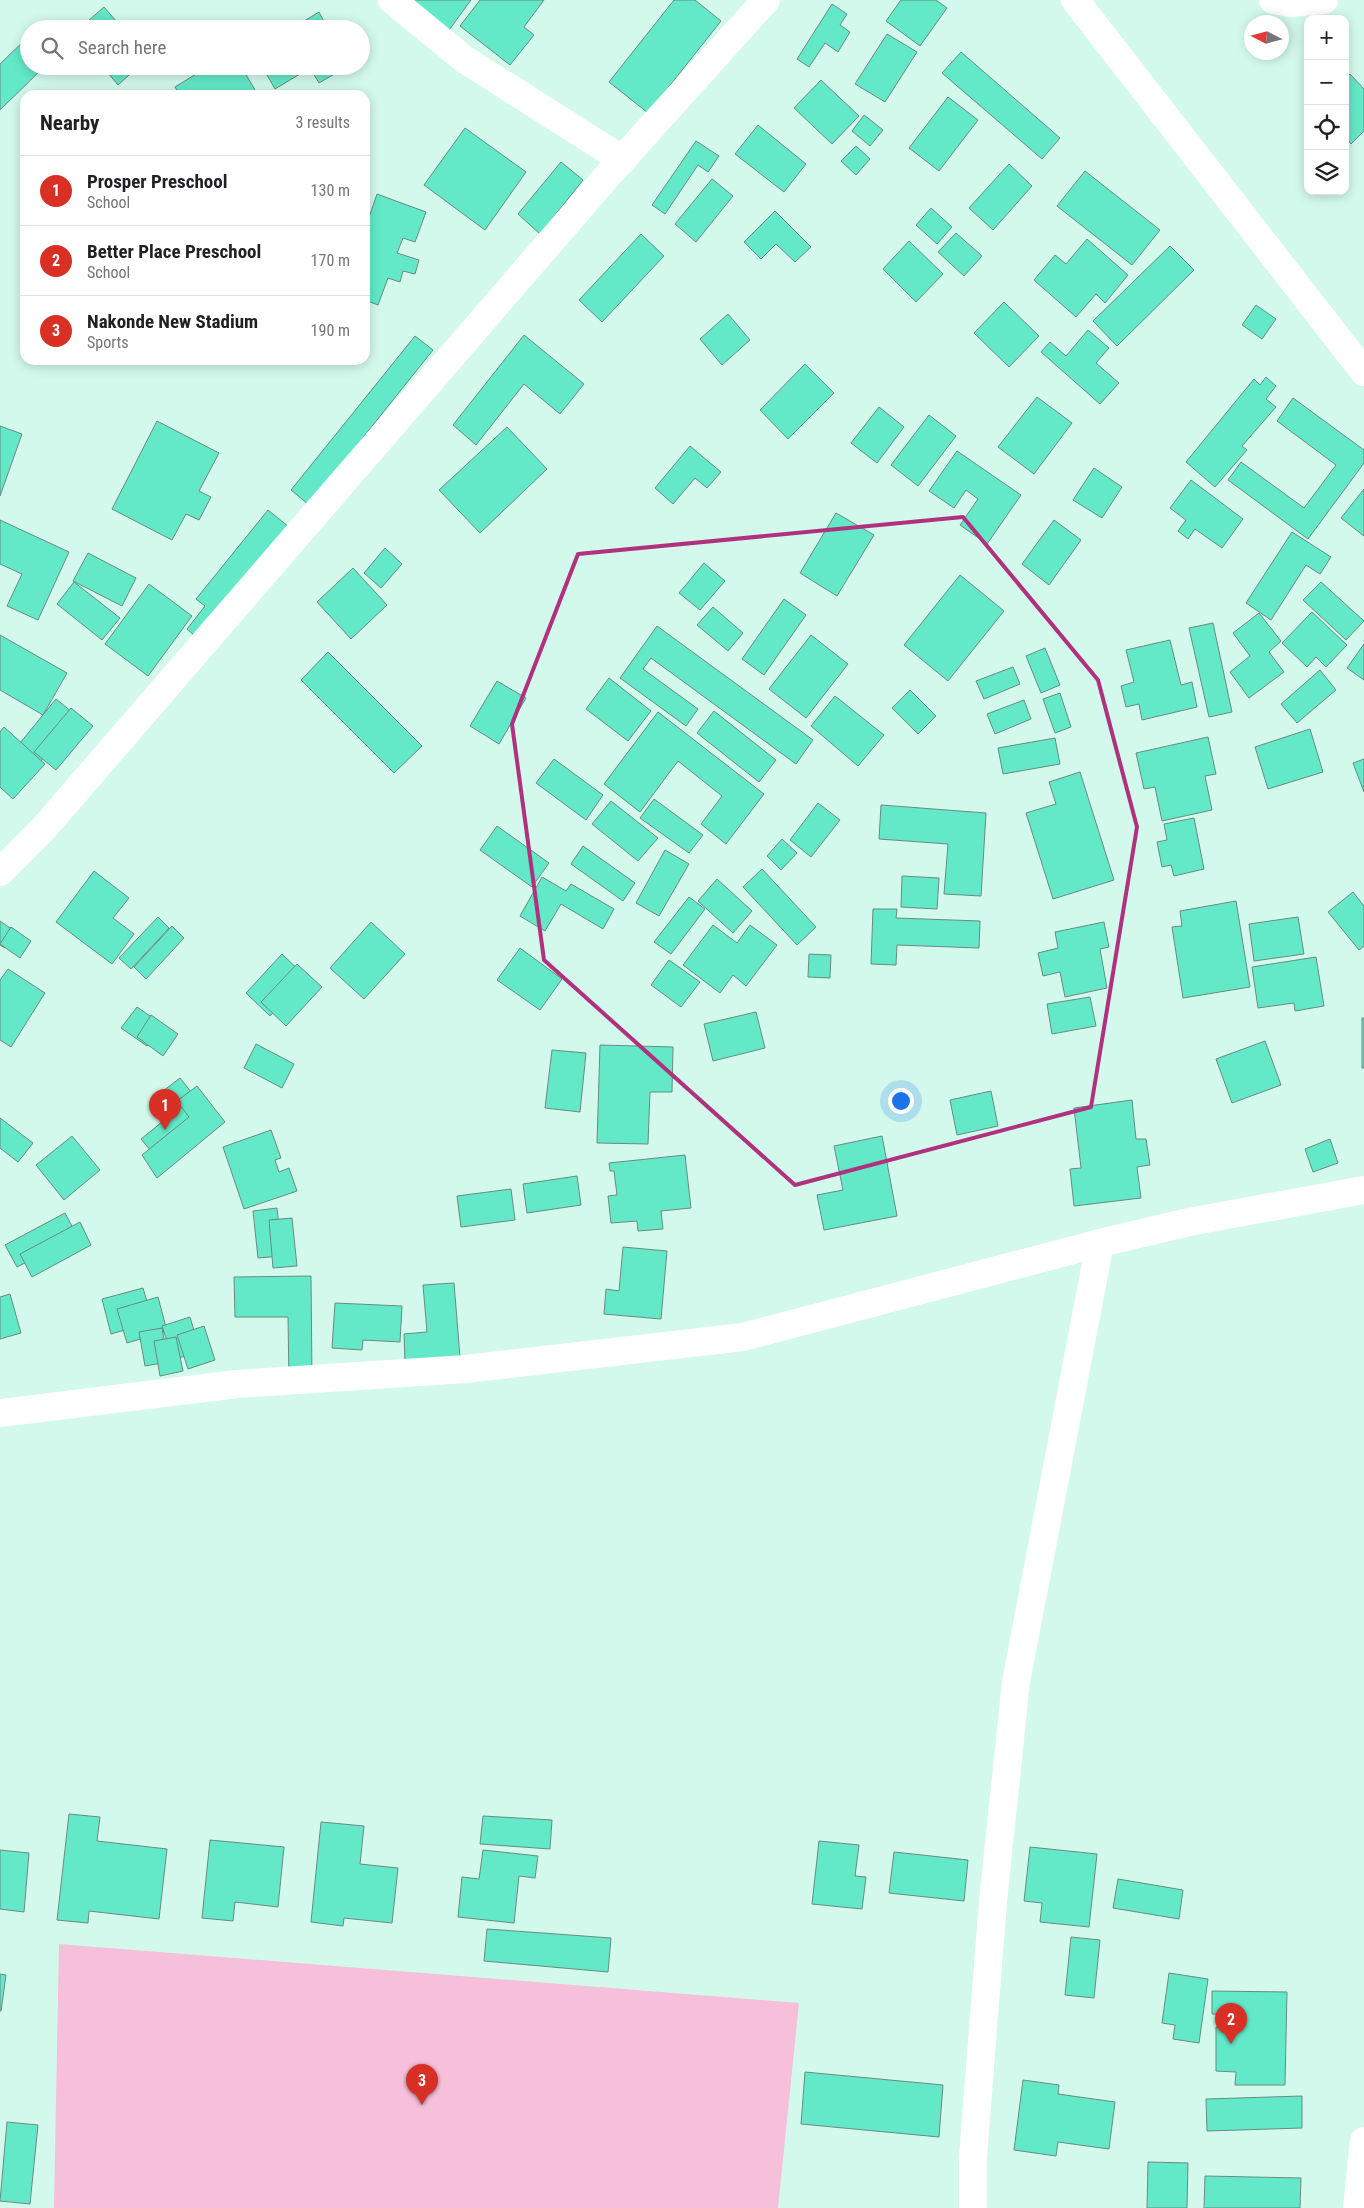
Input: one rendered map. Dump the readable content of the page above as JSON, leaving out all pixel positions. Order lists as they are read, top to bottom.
{
  "north": "left",
  "page": {
    "map_buttons": ["+", "−"],
    "search": "Search here",
    "heading": ["Nearby", "3 results"],
    "list": [
      {
        "mark": "1",
        "name": "Prosper Preschool",
        "note": "School",
        "value": "130 m"
      },
      {
        "mark": "2",
        "name": "Better Place Preschool",
        "note": "School",
        "value": "170 m"
      },
      {
        "mark": "3",
        "name": "Nakonde New Stadium",
        "note": "Sports",
        "value": "190 m"
      }
    ],
    "pins": ["1", "2", "3"]
  }
}
